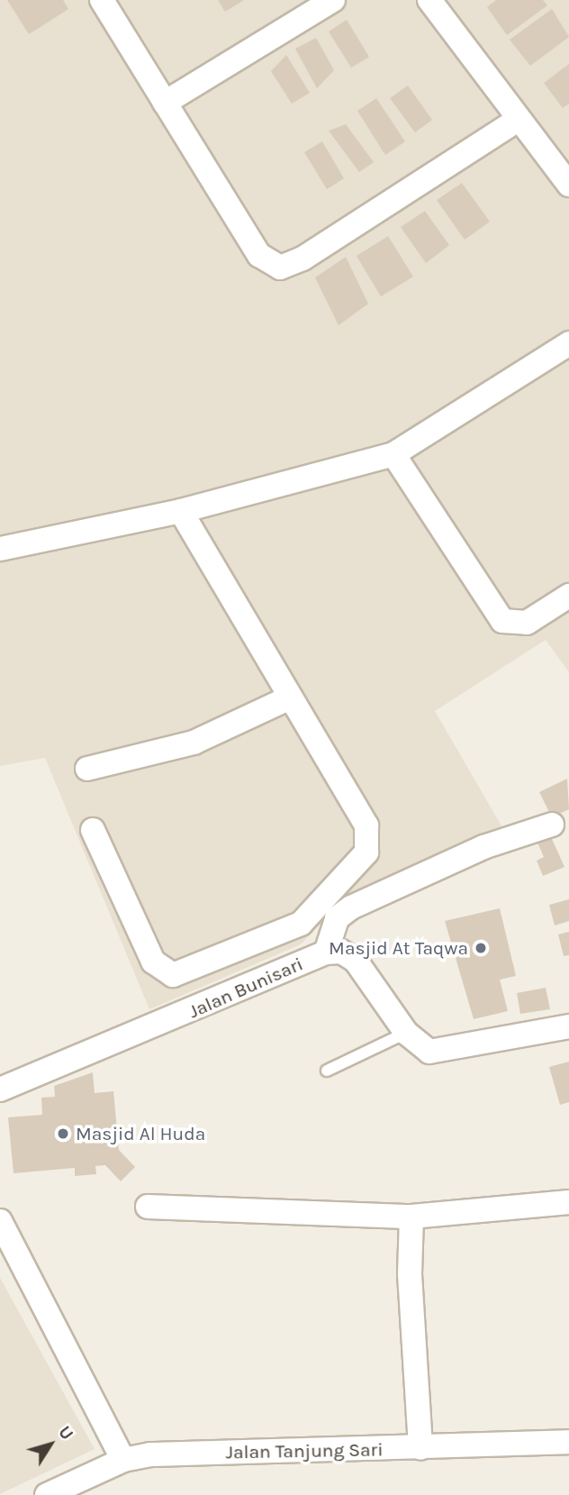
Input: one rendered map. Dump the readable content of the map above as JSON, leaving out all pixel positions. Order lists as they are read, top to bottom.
{
  "streets": {
    "street": ["Jalan Bunisari", "Jalan Tanjung Sari"]
  },
  "places": ["Masjid At Taqwa", "Masjid Al Huda"],
  "north": "top right"
}
